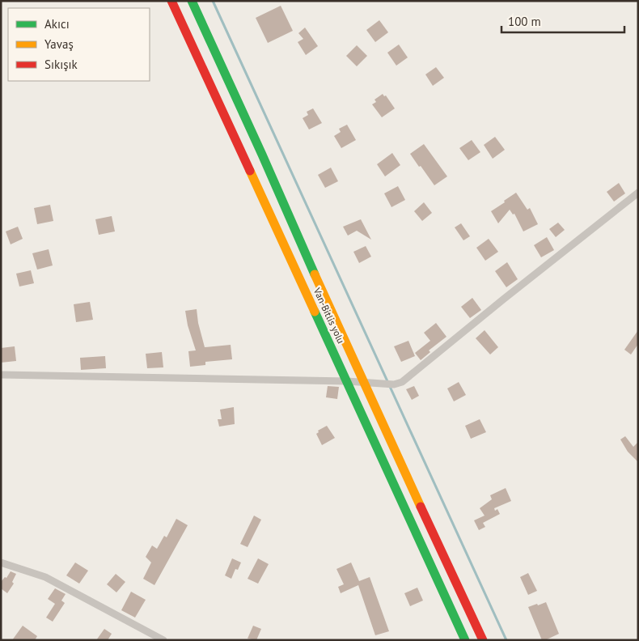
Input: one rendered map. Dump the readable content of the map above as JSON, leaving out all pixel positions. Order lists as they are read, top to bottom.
{
  "streets": {
    "highway": ["Van-Bitlis yolu"]
  },
  "legend": ["Akıcı", "Yavaş", "Sıkışık"],
  "scale_bar": "100 m"
}
